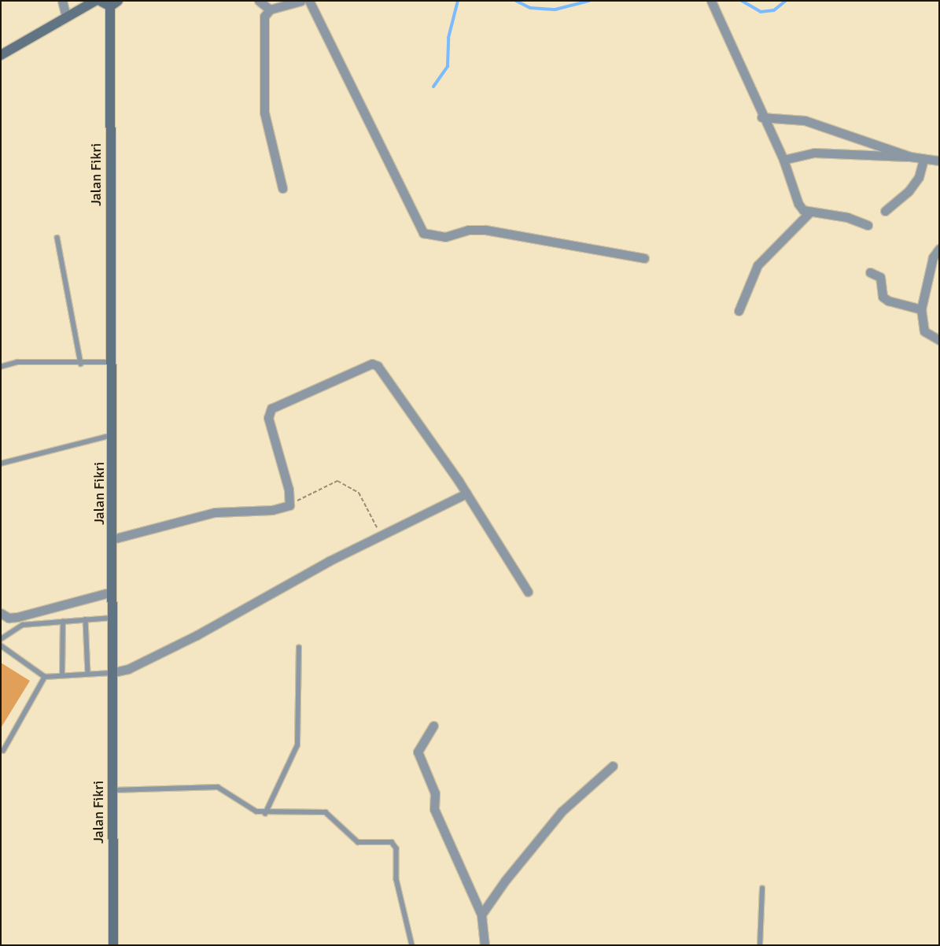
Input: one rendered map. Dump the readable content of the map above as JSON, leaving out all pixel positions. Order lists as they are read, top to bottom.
{
  "streets": {
    "street": ["Jalan Fikri"]
  }
}
